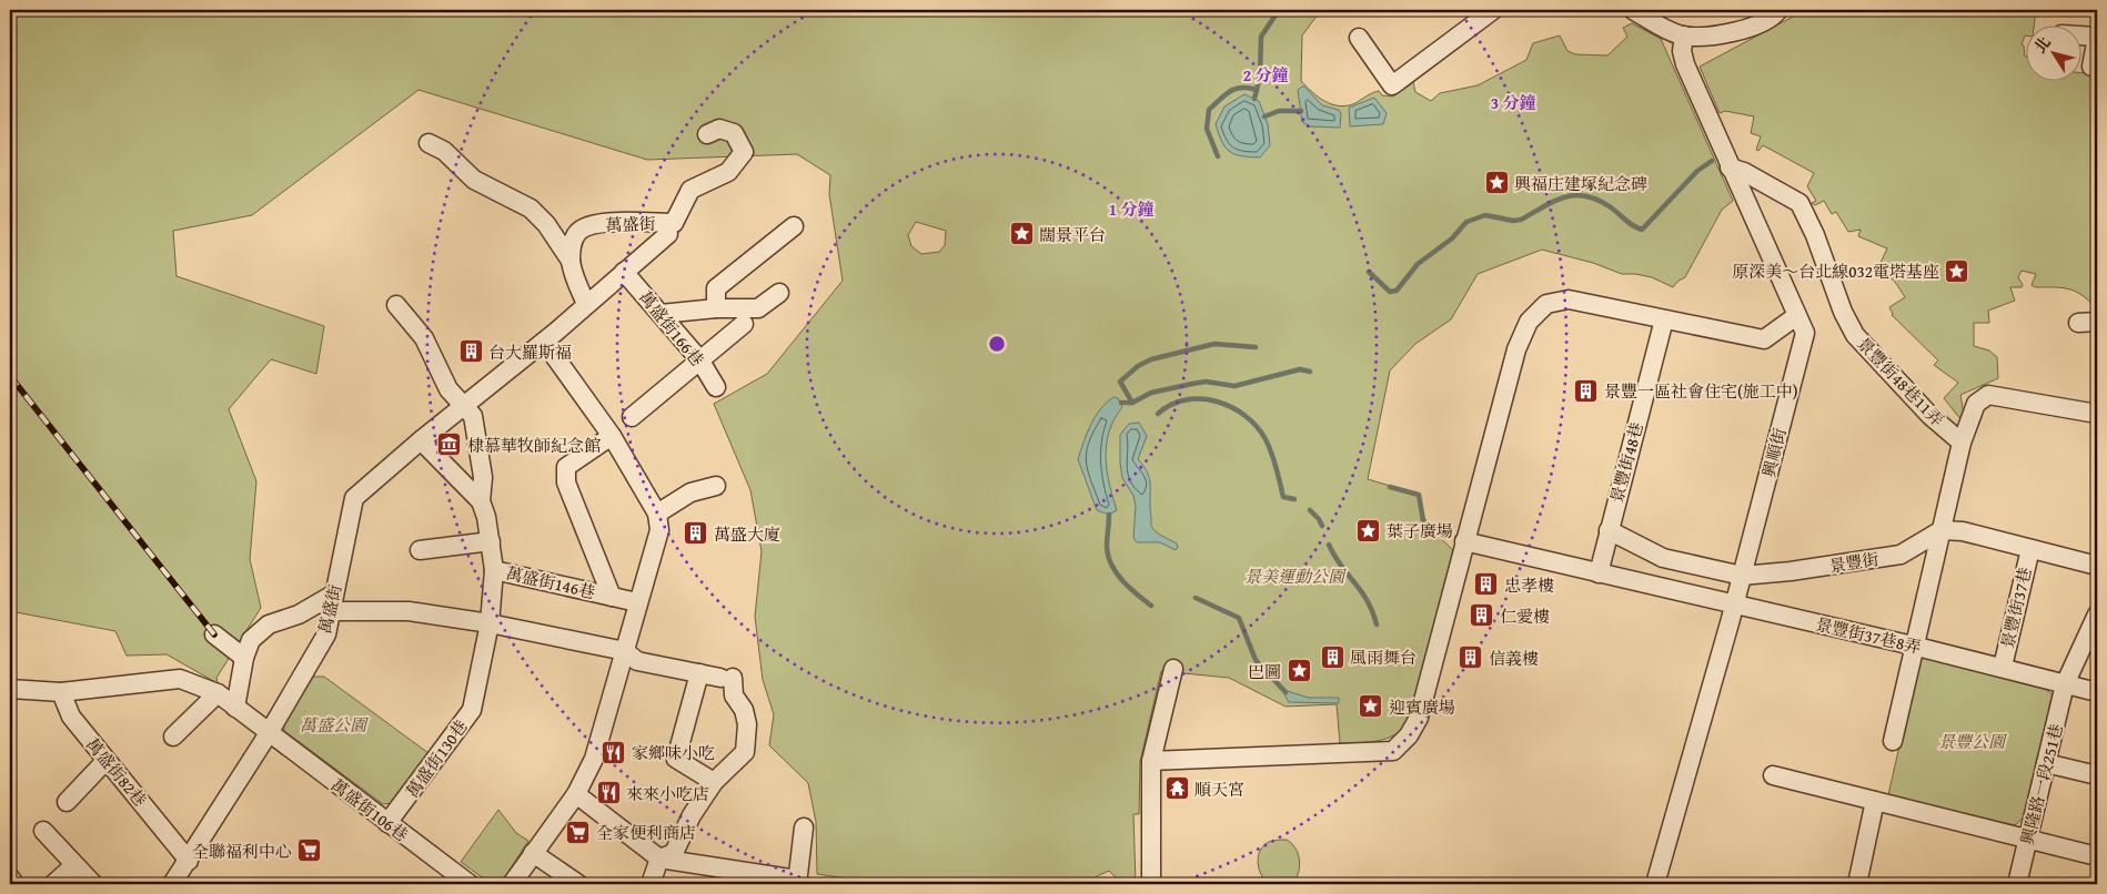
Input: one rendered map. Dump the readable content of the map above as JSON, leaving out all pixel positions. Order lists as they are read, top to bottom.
{
  "streets": {
    "street": [
      "萬盛街",
      "萬盛街166巷",
      "景豐街48巷11弄",
      "興順街",
      "景豐街48巷",
      "景豐街",
      "萬盛街146巷",
      "景豐街37巷",
      "景豐街37巷8弄",
      "萬盛街130巷",
      "萬盛街82巷",
      "興隆路一段251巷",
      "萬盛街106巷"
    ]
  },
  "crossings": [
    ["萬盛街", "萬盛街166巷"],
    ["萬盛街", "萬盛街146巷"],
    ["萬盛街", "萬盛街82巷"],
    ["萬盛街", "萬盛街106巷"],
    ["景豐街48巷11弄", "興順街"],
    ["興順街", "景豐街"],
    ["興順街", "景豐街37巷8弄"],
    ["景豐街48巷", "景豐街"],
    ["萬盛街146巷", "萬盛街130巷"],
    ["景豐街37巷", "景豐街37巷8弄"],
    ["景豐街37巷8弄", "興隆路一段251巷"],
    ["萬盛街130巷", "萬盛街106巷"]
  ],
  "parks": ["景美運動公園", "萬盛公園", "景豐公園"],
  "places": {
    "place": [
      "興福庄建塚紀念碑",
      "闊景平台",
      "原深美～台北線032電塔基座",
      "葉子廣場",
      "巴圖",
      "迎賓廣場"
    ],
    "building": [
      "台大羅斯福",
      "景豐一區社會住宅(施工中)",
      "萬盛大廈",
      "忠孝樓",
      "仁愛樓",
      "風雨舞台",
      "信義樓"
    ],
    "museum": ["棣慕華牧師紀念館"],
    "restaurant": ["家鄉味小吃", "來來小吃店"],
    "temple": ["順天宮"],
    "supermarket": ["全家便利商店", "全聯福利中心"]
  },
  "north": "top left",
  "rings": ["2 分鐘", "3 分鐘", "1 分鐘"]
}
